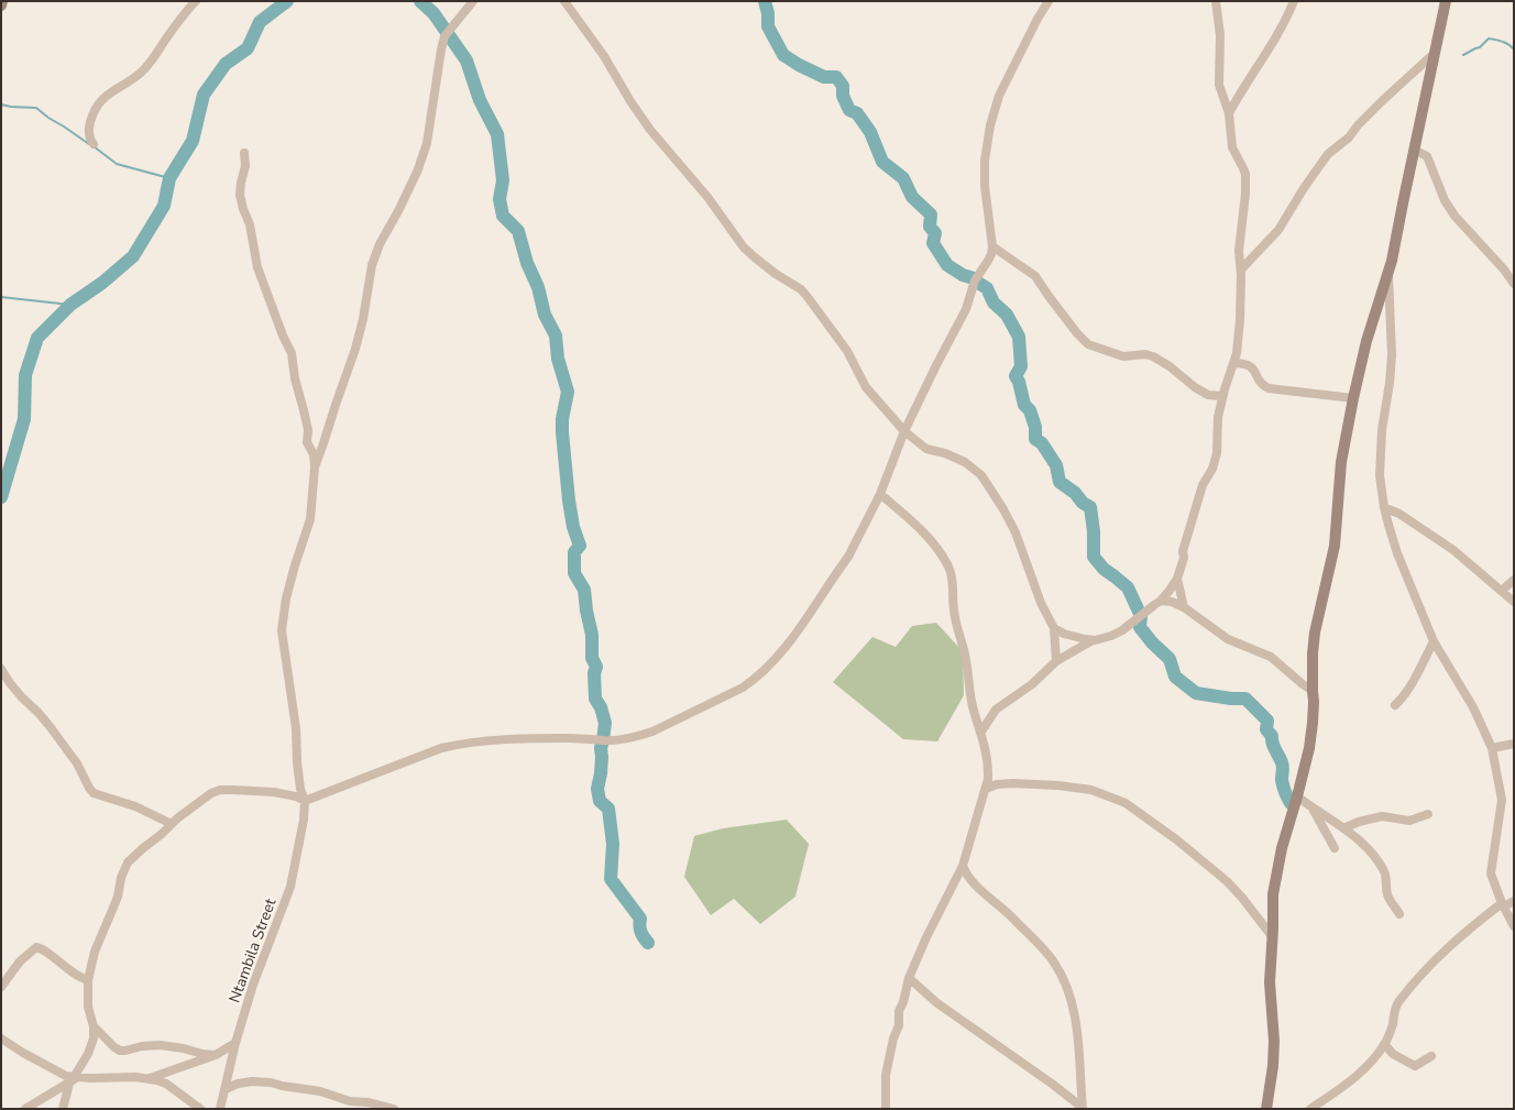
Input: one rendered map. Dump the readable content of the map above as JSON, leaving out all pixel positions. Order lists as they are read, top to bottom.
{
  "streets": {
    "street": ["Ntambila Street"]
  }
}
